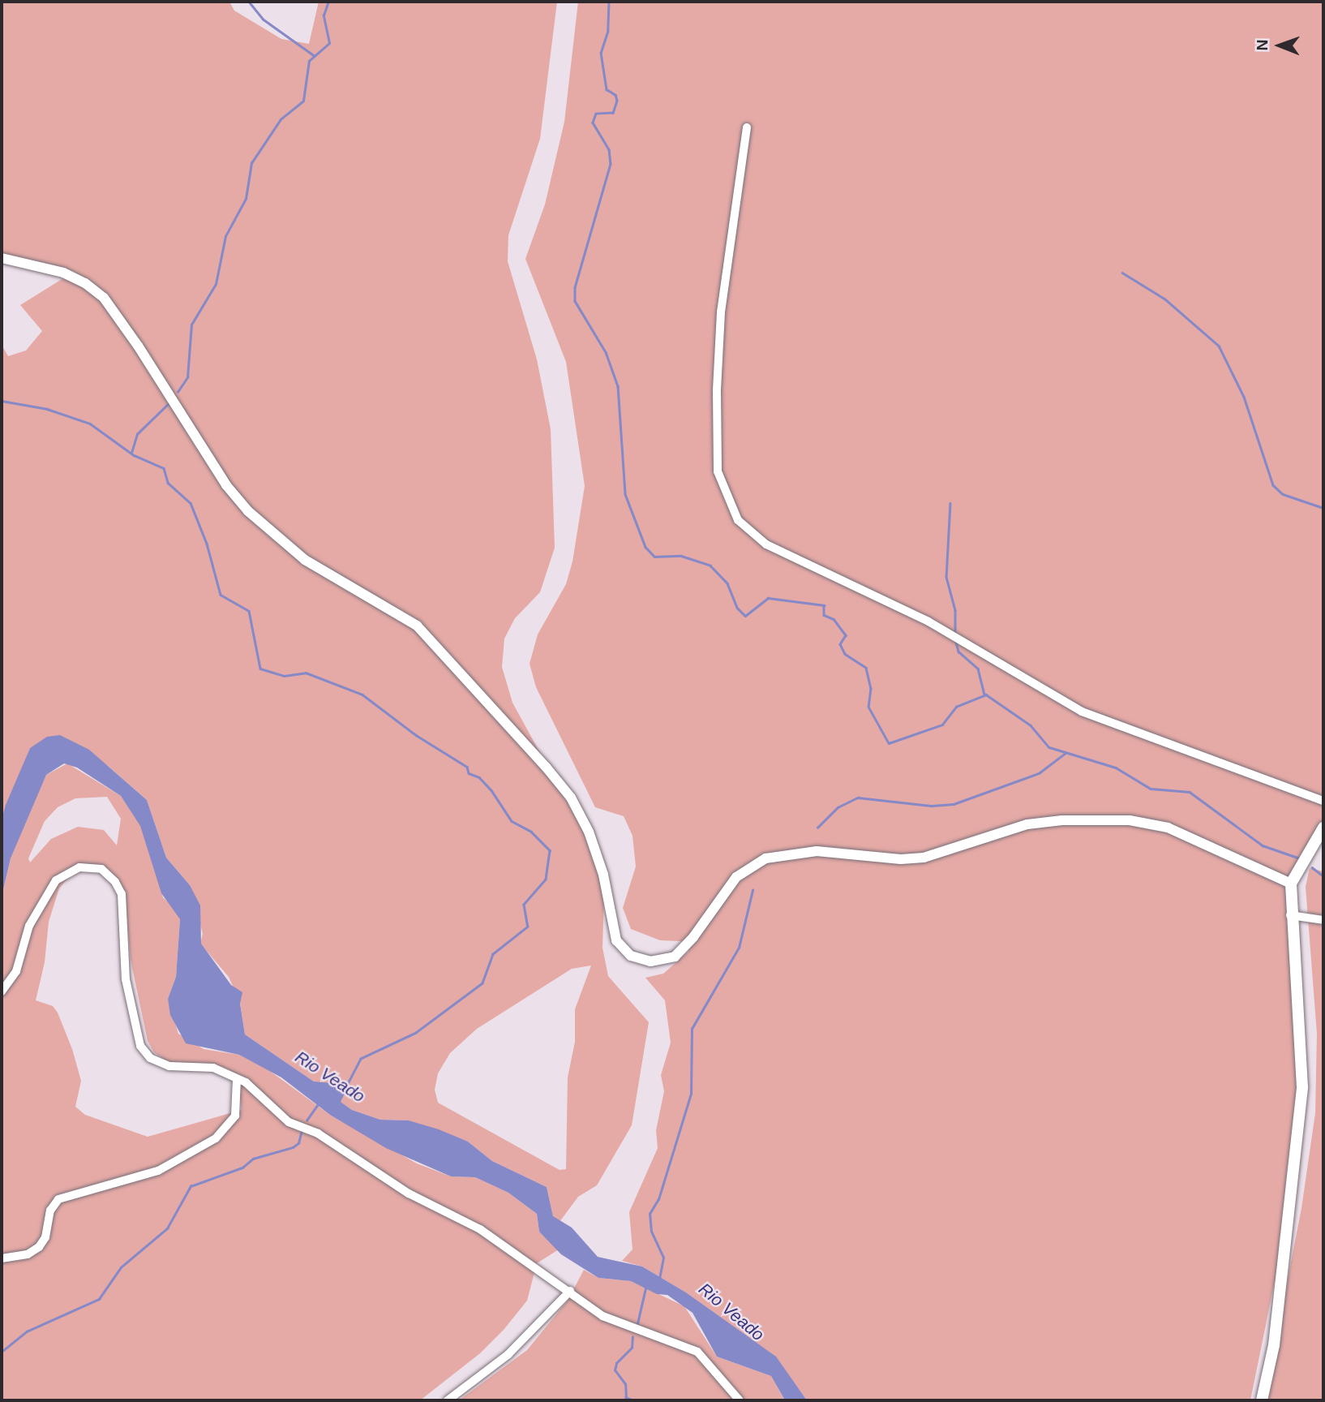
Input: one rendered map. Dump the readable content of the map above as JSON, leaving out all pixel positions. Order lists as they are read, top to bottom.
{
  "water": ["Rio Veado"],
  "north": "left"
}
